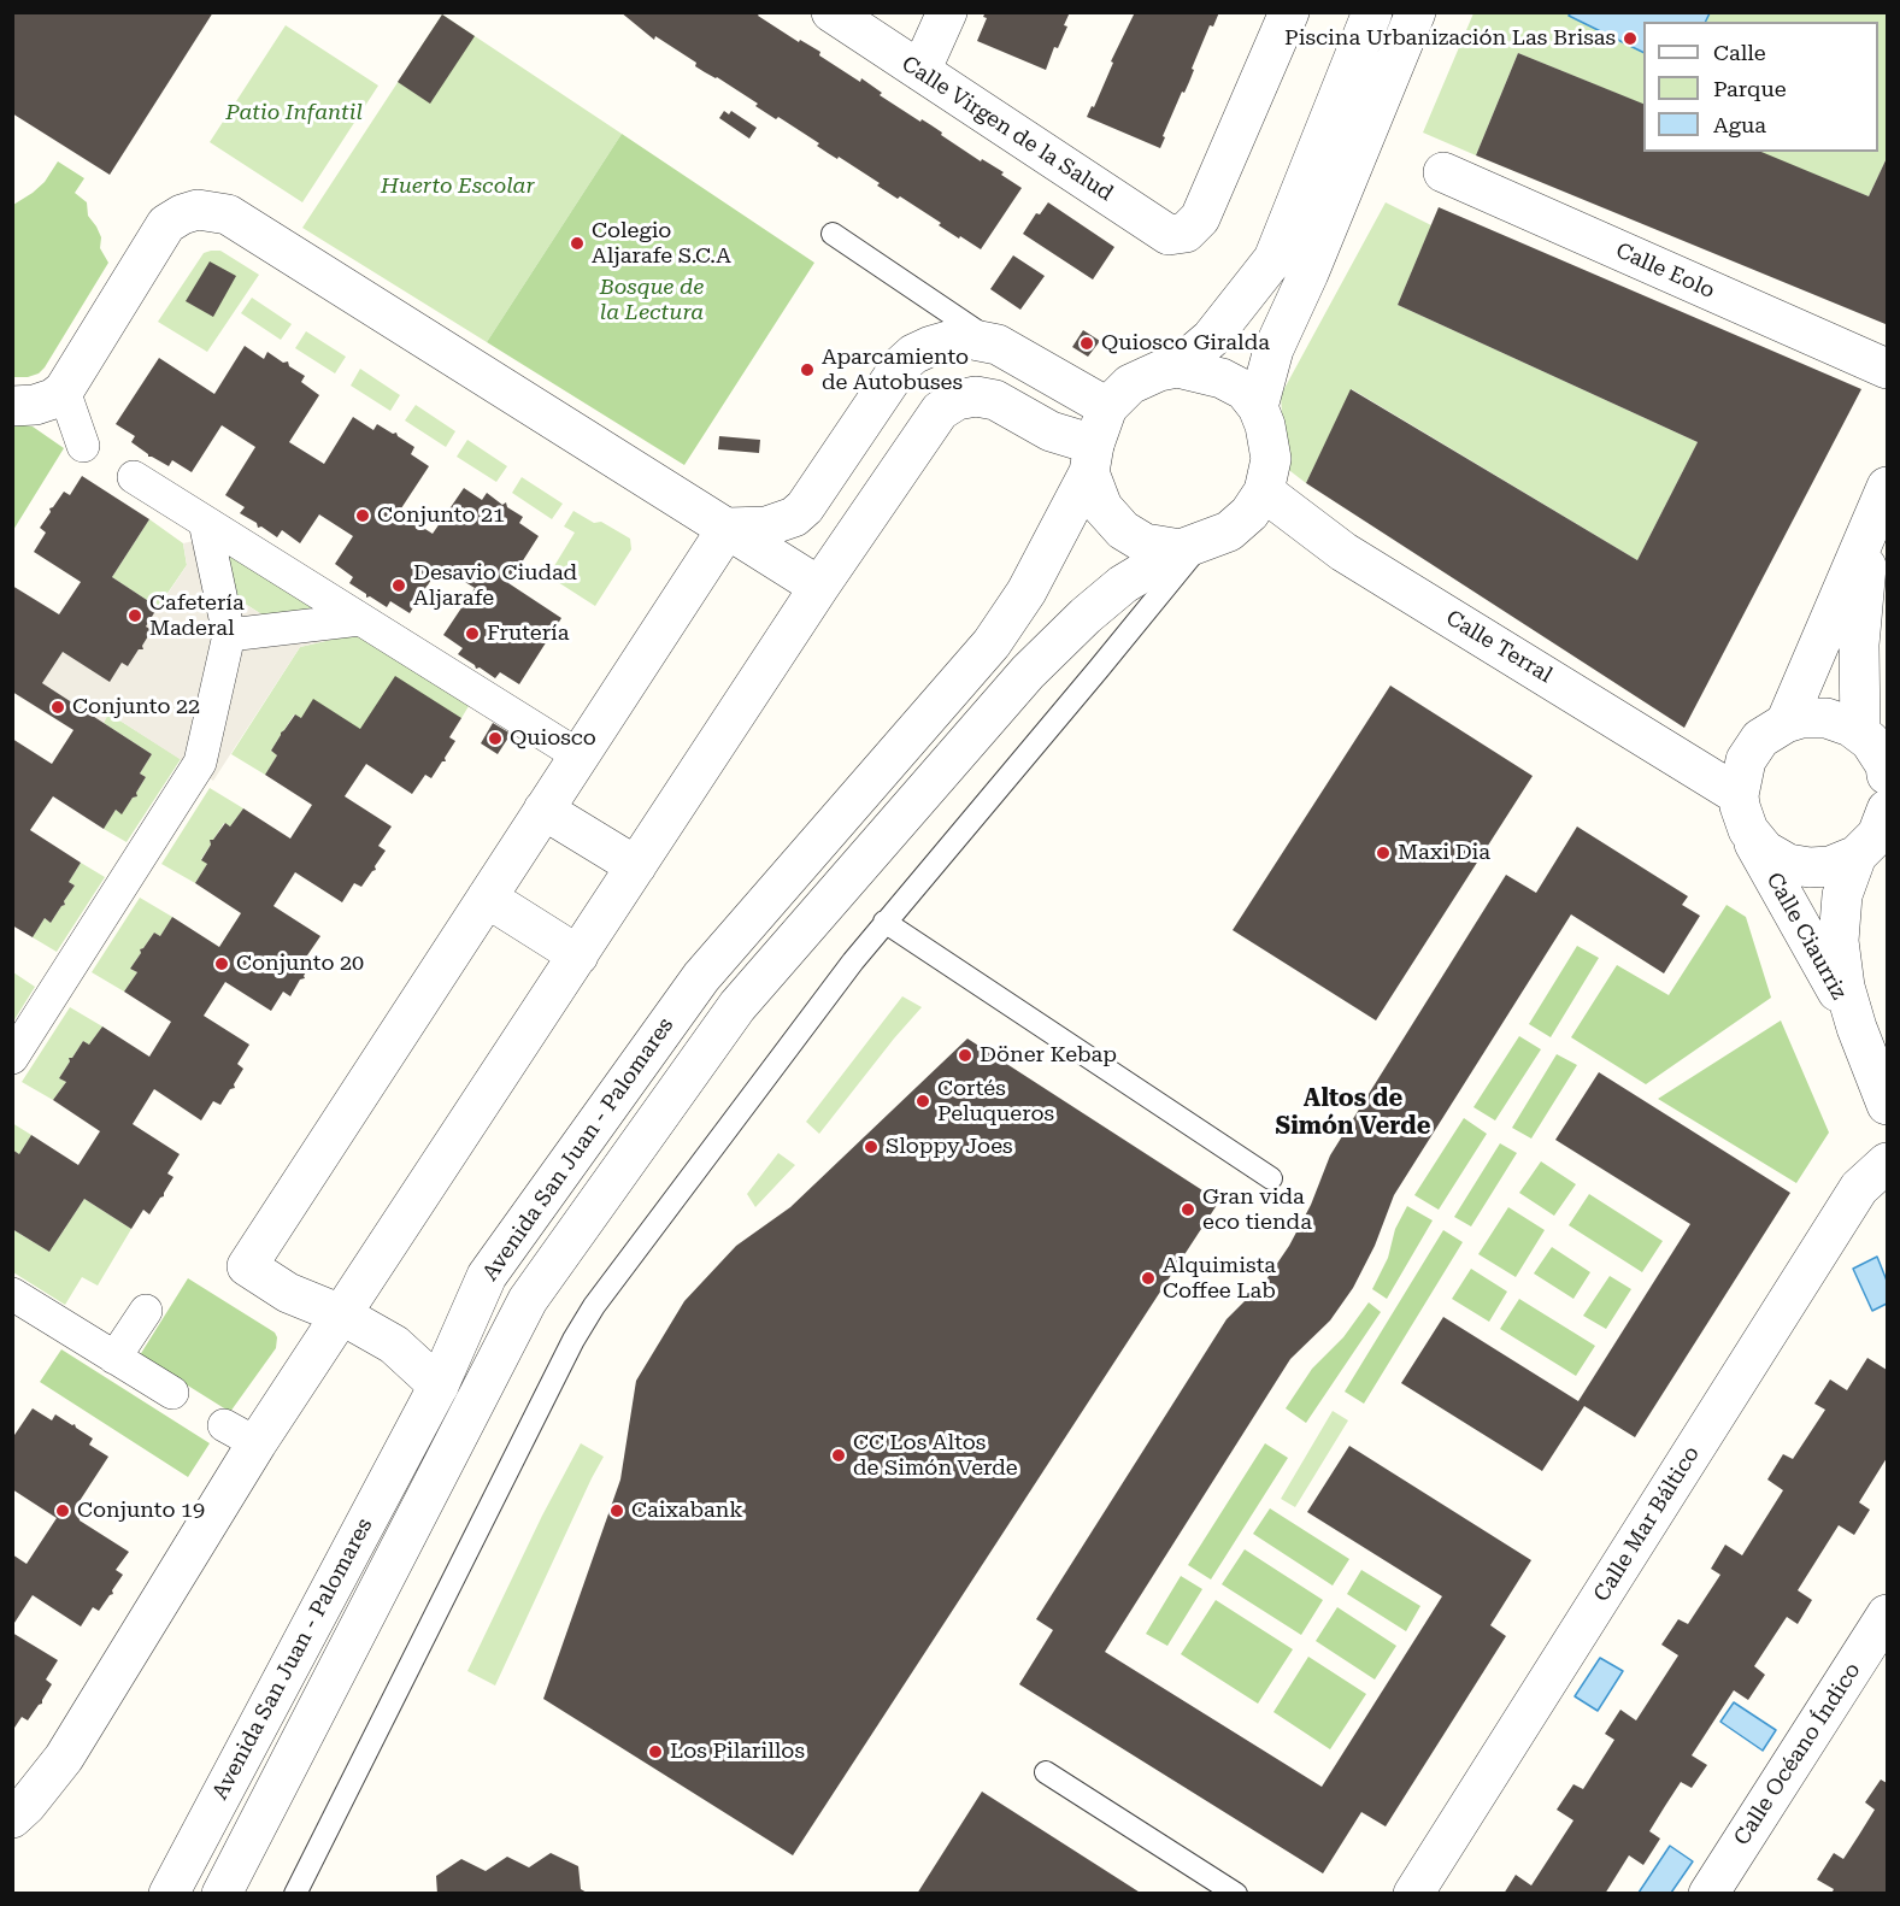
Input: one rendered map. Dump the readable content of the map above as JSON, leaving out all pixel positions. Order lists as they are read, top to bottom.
{
  "streets": {
    "street": [
      "Calle Virgen de la Salud",
      "Calle Eolo",
      "Calle Terral",
      "Calle Ciaurriz",
      "Avenida San Juan - Palomares",
      "Calle Mar Báltico",
      "Calle Océano Índico"
    ]
  },
  "crossings": [
    ["Calle Terral", "Calle Ciaurriz"],
    ["Calle Terral", "Avenida San Juan - Palomares"]
  ],
  "districts": ["Altos de Simón Verde"],
  "parks": ["Patio Infantil", "Huerto Escolar", "Bosque de la Lectura"],
  "places": [
    "Piscina Urbanización Las Brisas",
    "Colegio Aljarafe S.C.A",
    "Quiosco Giralda",
    "Aparcamiento de Autobuses",
    "Conjunto 21",
    "Desavio Ciudad Aljarafe",
    "Cafetería Maderal",
    "Frutería",
    "Conjunto 22",
    "Quiosco",
    "Maxi Dia",
    "Conjunto 20",
    "Döner Kebap",
    "Cortés Peluqueros",
    "Sloppy Joes",
    "Gran vida eco tienda",
    "Alquimista Coffee Lab",
    "CC Los Altos de Simón Verde",
    "Conjunto 19",
    "Caixabank",
    "Los Pilarillos"
  ],
  "legend": ["Calle", "Parque", "Agua"]
}
